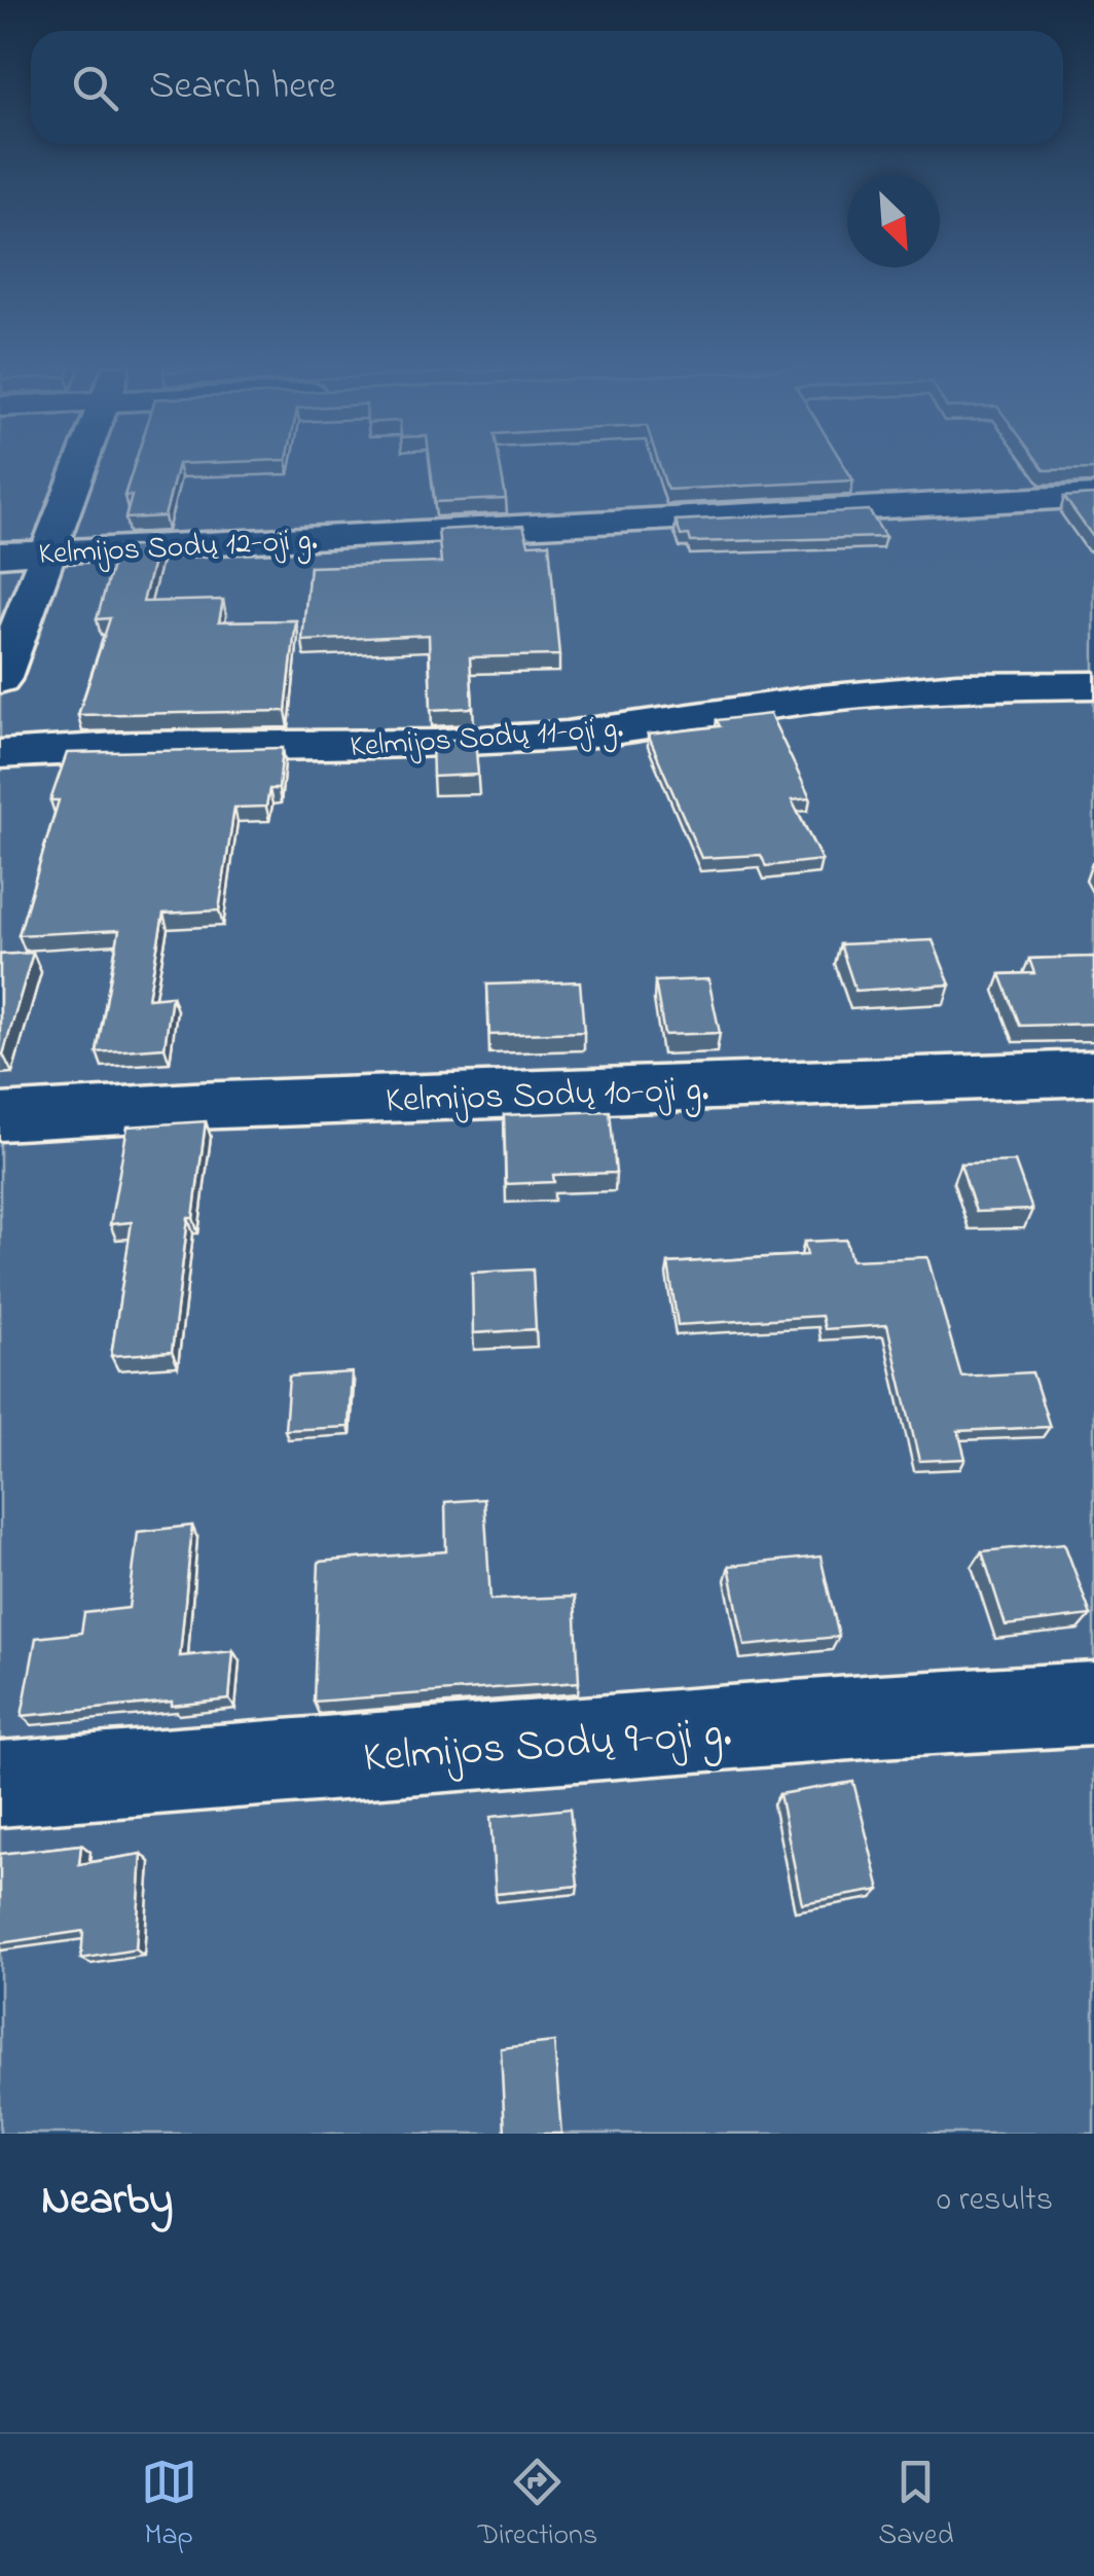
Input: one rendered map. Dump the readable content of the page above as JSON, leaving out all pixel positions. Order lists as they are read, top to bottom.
{
  "streets": {
    "street": [
      "Kelmijos Sodų 12-oji g.",
      "Kelmijos Sodų 11-oji g.",
      "Kelmijos Sodų 10-oji g.",
      "Kelmijos Sodų 9-oji g."
    ]
  },
  "north": "bottom right",
  "page": {
    "search": "Search here",
    "heading": ["Nearby", "0 results"],
    "nav": ["Map", "Directions", "Saved"]
  }
}
